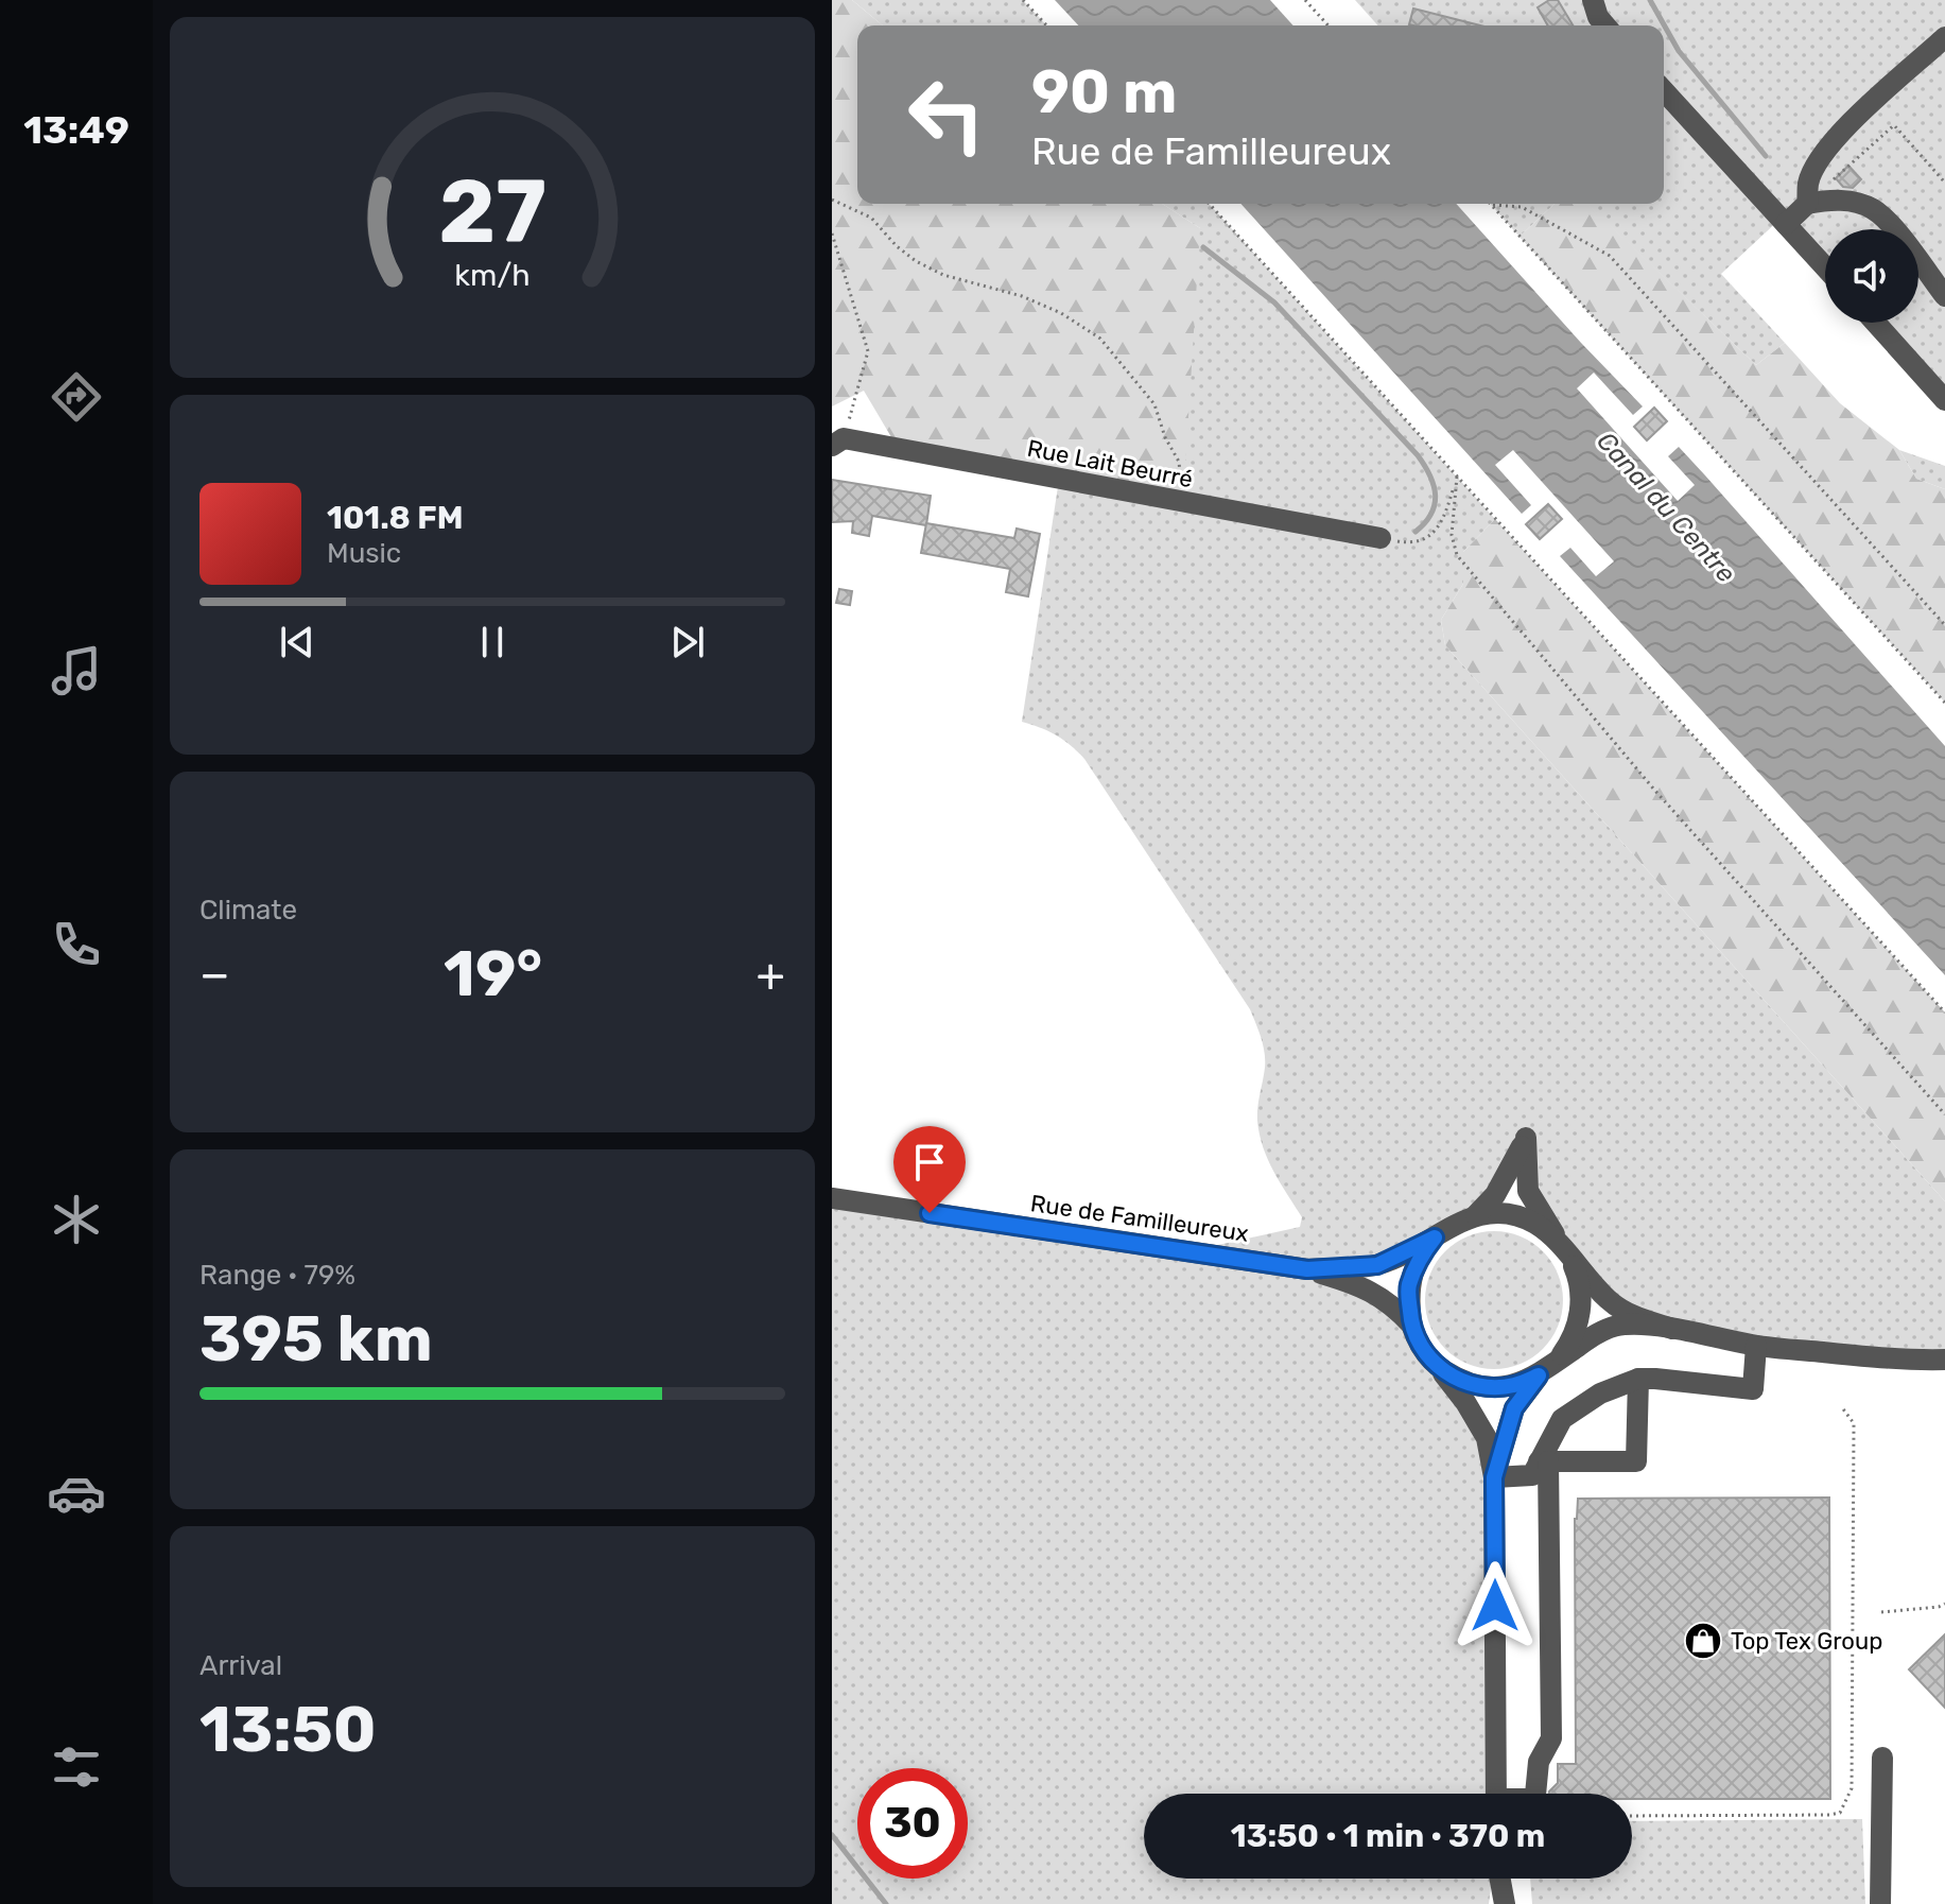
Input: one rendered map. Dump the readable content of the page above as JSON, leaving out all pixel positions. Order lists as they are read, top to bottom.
{
  "streets": {
    "street": ["Rue Lait Beurré", "Rue de Familleureux"]
  },
  "water": ["Canal du Centre"],
  "places": {
    "shop": ["Top Tex Group"]
  },
  "page": {
    "tabs": "13:49",
    "turn": ["90 m", "Rue de Familleureux"],
    "song": ["101.8 FM", "Music"],
    "tile": [
      "Climate",
      ["Range · 79%", "395 km"],
      ["Arrival", "13:50"]
    ],
    "heat": ["−", "19°", "+"],
    "limit": "30",
    "trip": "13:50 · 1 min · 370 m",
    "gauge": ["27", "km/h"]
  }
}
